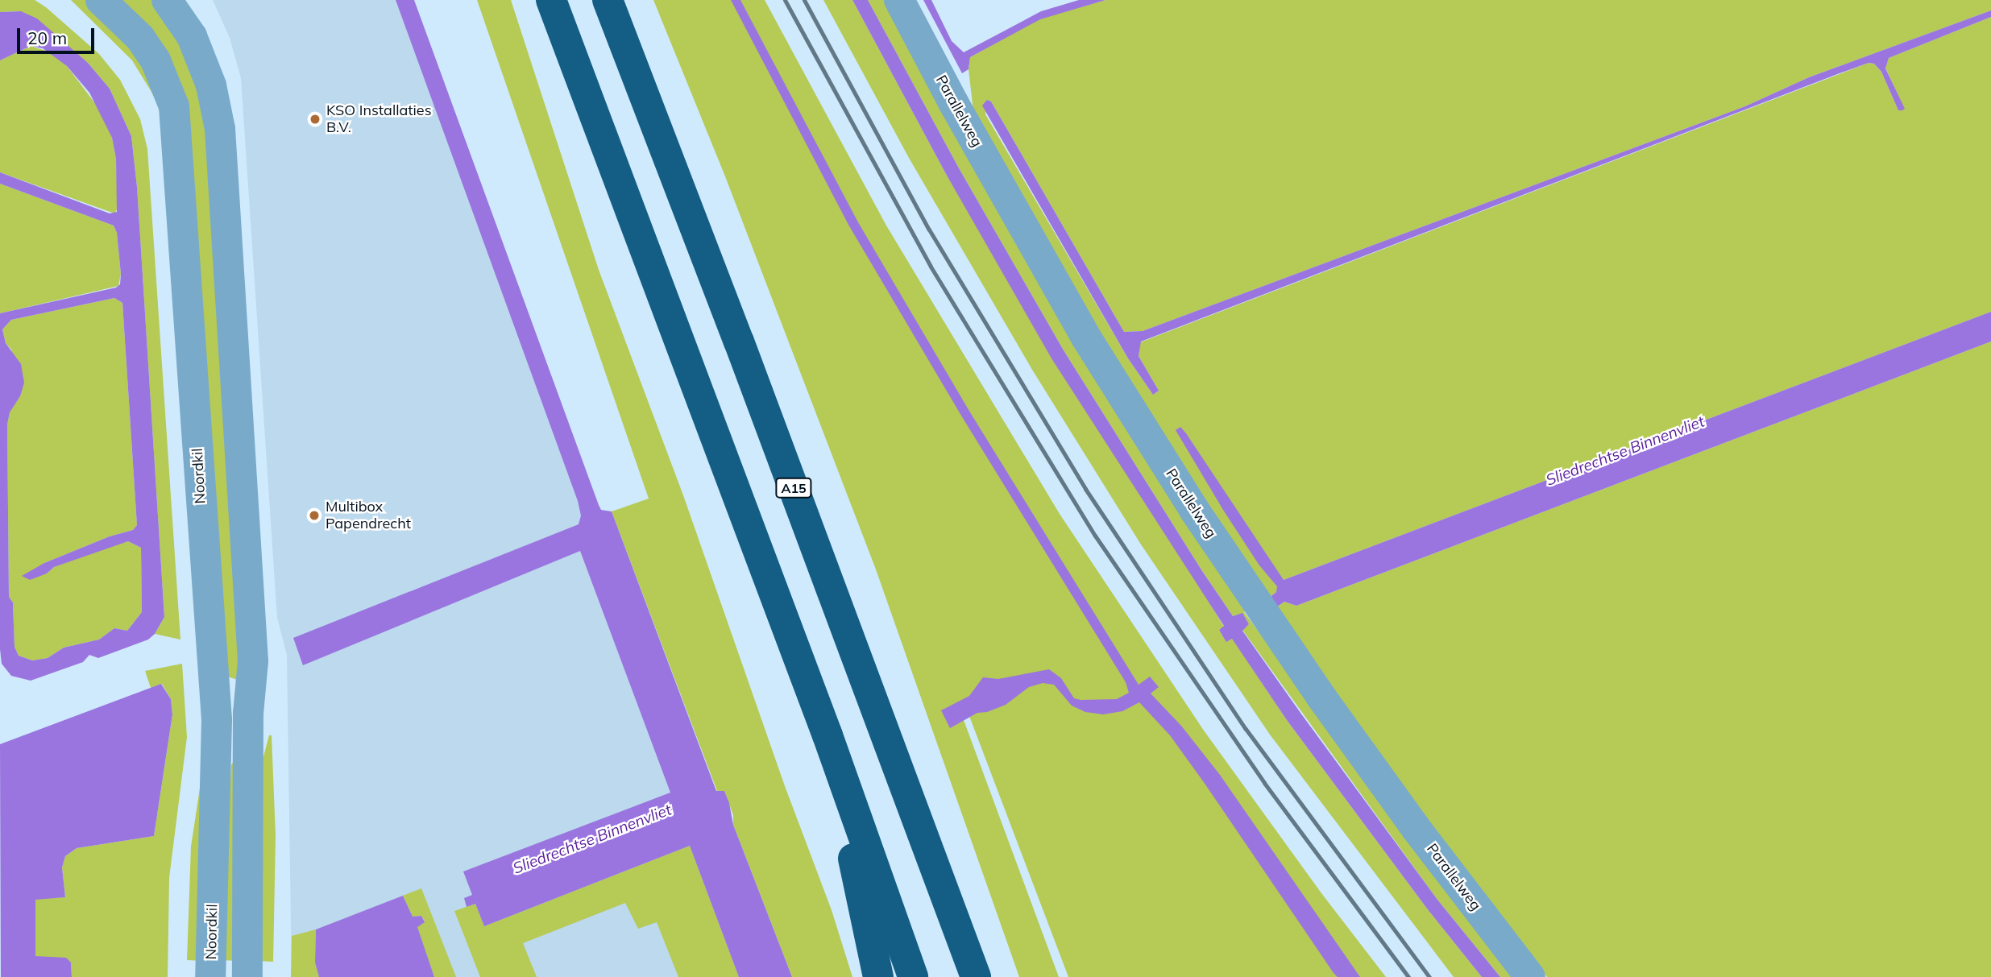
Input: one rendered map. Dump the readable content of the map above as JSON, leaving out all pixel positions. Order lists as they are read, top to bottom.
{
  "streets": {
    "highway": ["A15"],
    "street": ["Parallelweg", "Noordkil"]
  },
  "water": ["Sliedrechtse Binnenvliet"],
  "places": ["KSO Installaties B.V.", "Multibox Papendrecht"],
  "scale_bar": "20 m"
}
